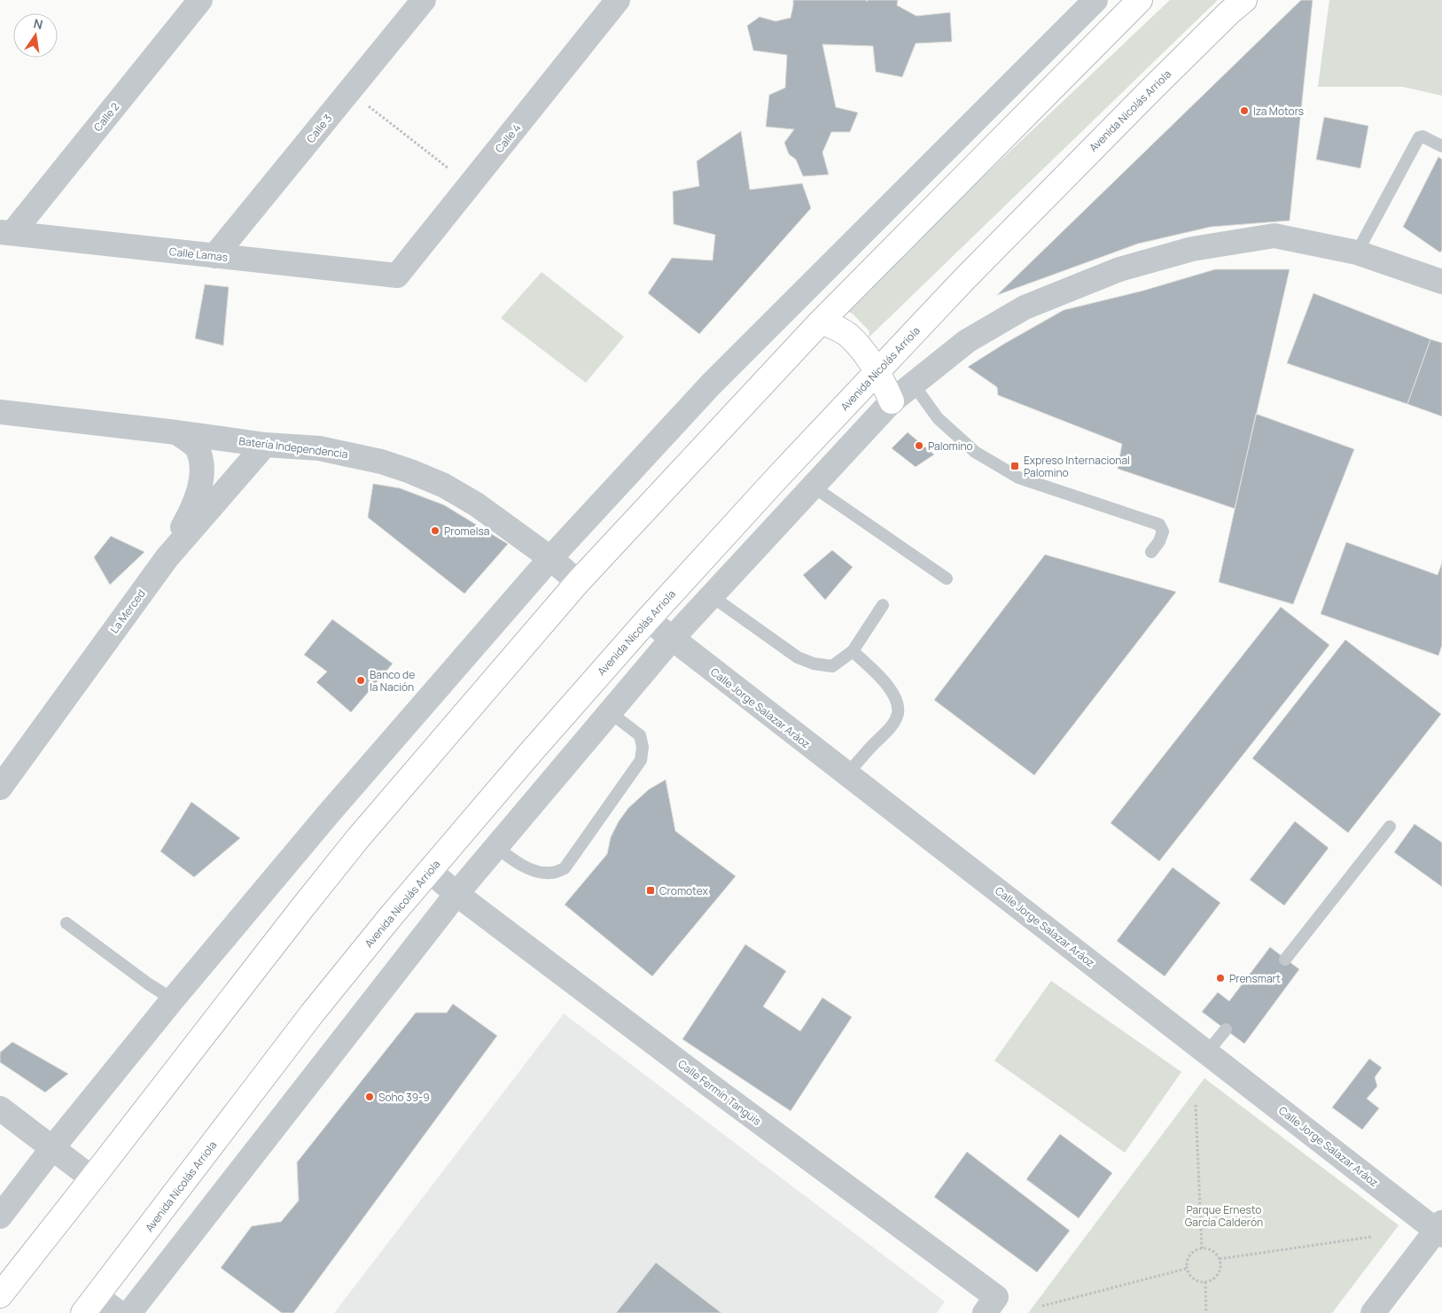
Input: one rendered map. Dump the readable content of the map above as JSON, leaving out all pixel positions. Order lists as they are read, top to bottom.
{
  "streets": {
    "main road": ["Avenida Nicolás Arriola"],
    "street": [
      "Calle 2",
      "Calle 3",
      "Calle 4",
      "Calle Lamas",
      "Batería Independencia",
      "La Merced",
      "Calle Jorge Salazar Aráoz",
      "Calle Fermín Tangüis"
    ]
  },
  "crossings": [
    ["Avenida Nicolás Arriola", "Calle Jorge Salazar Aráoz"],
    ["Avenida Nicolás Arriola", "Calle Fermín Tangüis"],
    ["Calle 2", "Calle Lamas"],
    ["Calle 3", "Calle Lamas"],
    ["Calle 4", "Calle Lamas"],
    ["Batería Independencia", "La Merced"]
  ],
  "parks": ["Parque Ernesto García Calderón"],
  "places": {
    "other": [
      "Iza Motors",
      "Palomino",
      "Promelsa",
      "Banco de la Nación",
      "Prensmart",
      "Soho 39-9"
    ],
    "transit": ["Expreso Internacional Palomino", "Cromotex"]
  },
  "north": "top"
}
